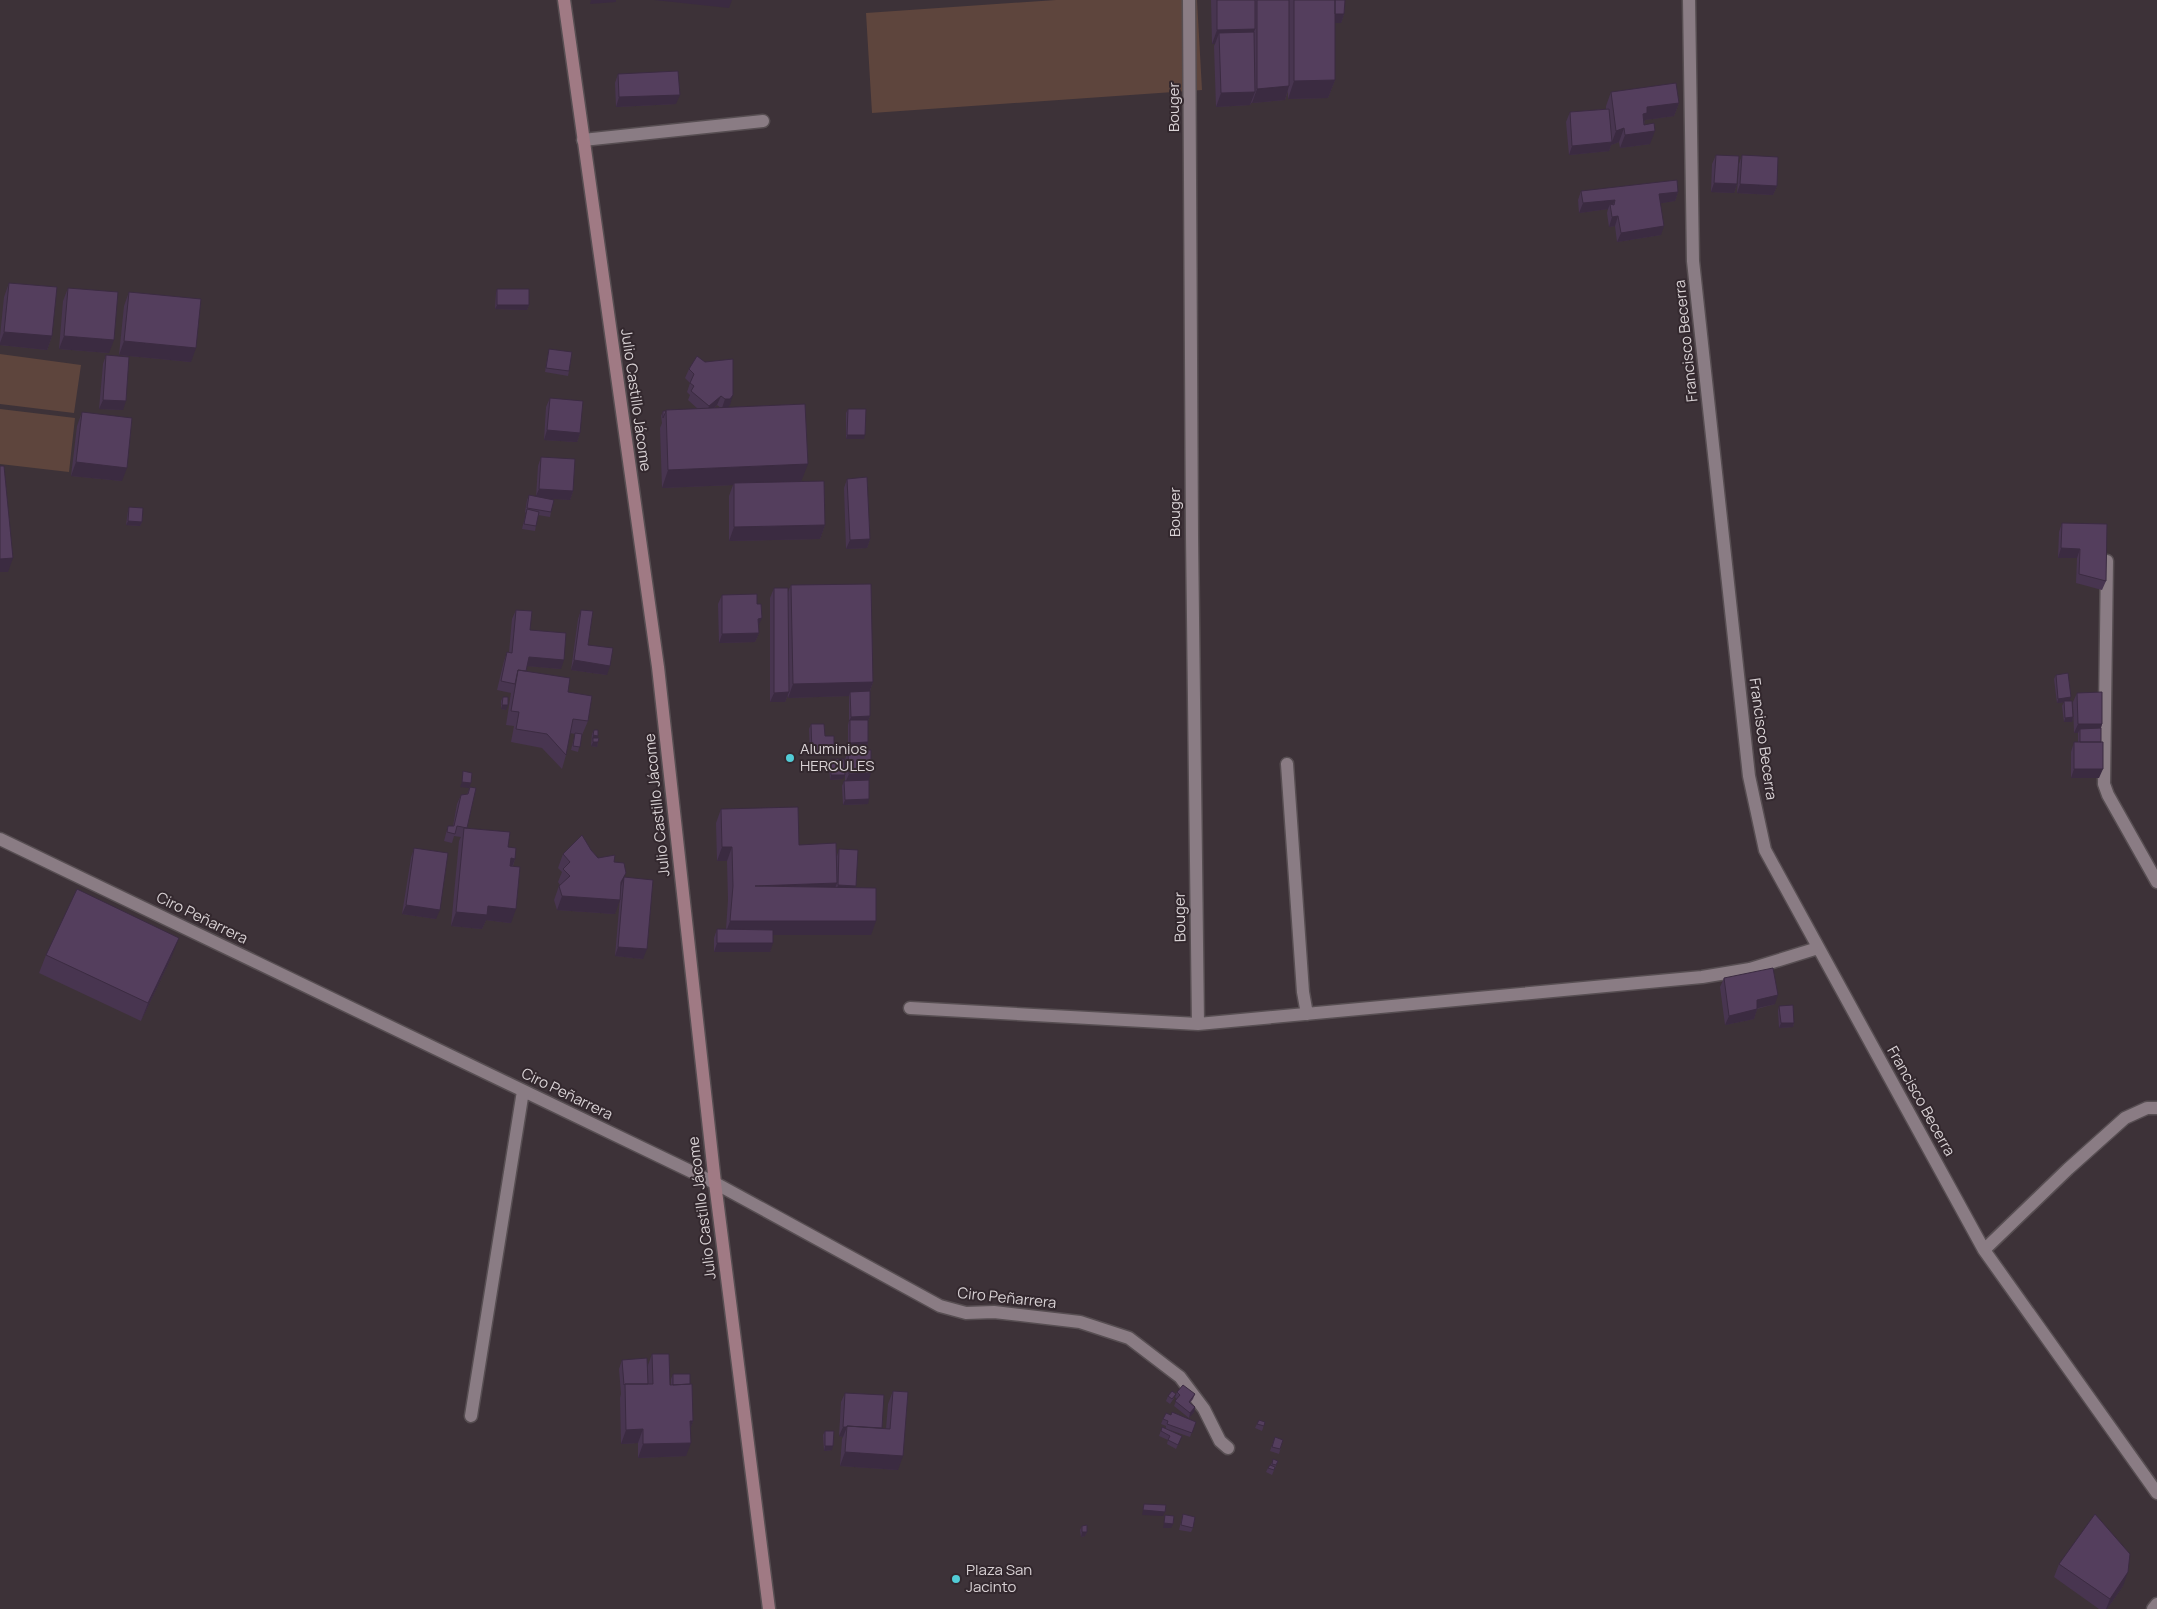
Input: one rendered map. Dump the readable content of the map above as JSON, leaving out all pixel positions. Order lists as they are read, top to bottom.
{
  "streets": {
    "main road": ["Julio Castillo Jácome"],
    "street": ["Bouger", "Francisco Becerra", "Ciro Peñarrera"]
  },
  "crossings": [
    ["Julio Castillo Jácome", "Ciro Peñarrera"]
  ],
  "places": ["Aluminios HERCULES", "Plaza San Jacinto"]
}
